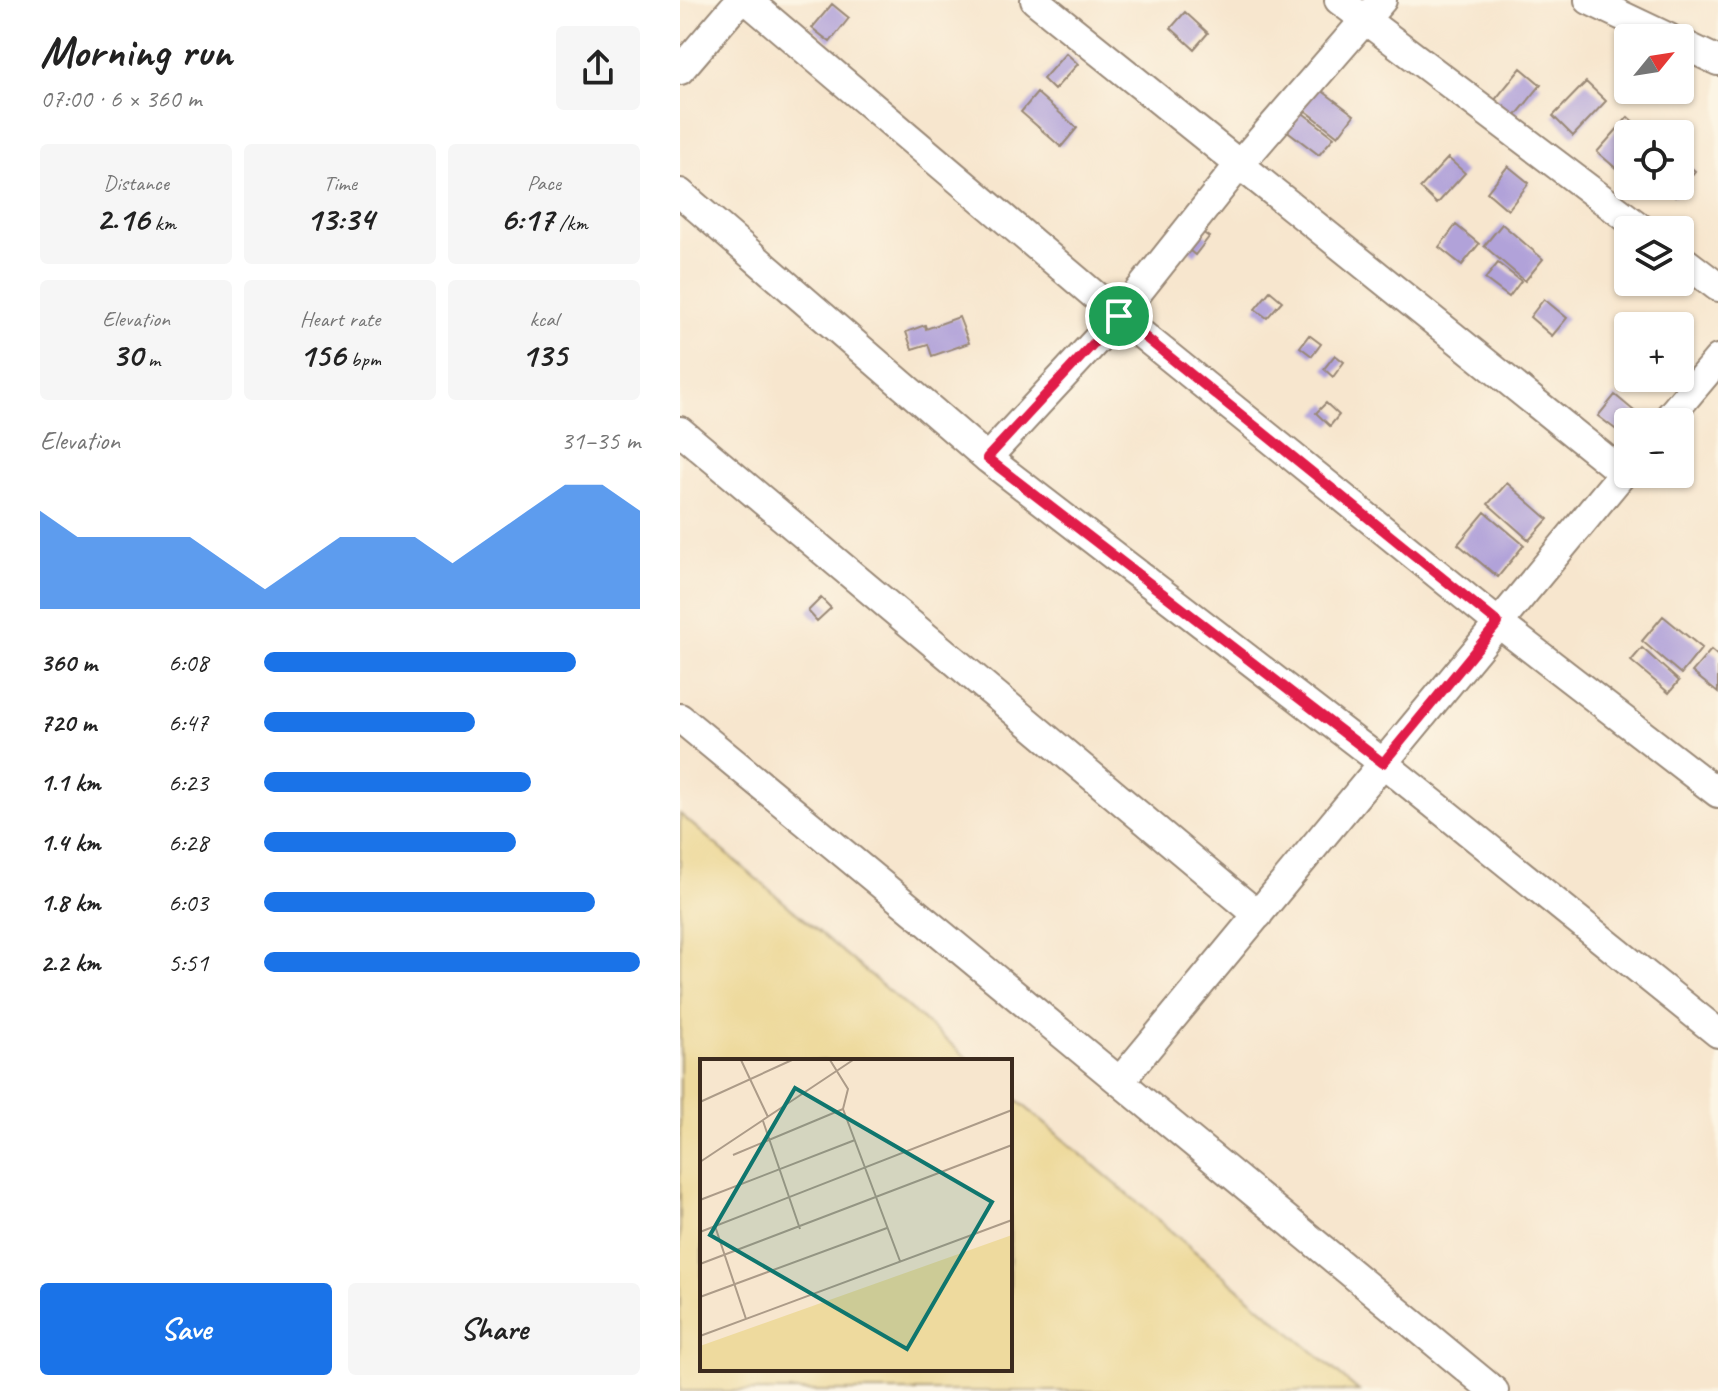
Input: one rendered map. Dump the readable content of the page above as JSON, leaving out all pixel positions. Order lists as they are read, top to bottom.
{
  "north": "top right",
  "page": {
    "heading": ["Morning run", "07:00 · 6 × 360 m"],
    "map_buttons": ["+", "−"],
    "stats": [
      ["Distance", "2.16 km"],
      ["Time", "13:34"],
      ["Pace", "6:17 /km"],
      ["Elevation", "30 m"],
      ["Heart rate", "156 bpm"],
      ["kcal", "135"]
    ],
    "chart": ["Elevation", "31–35 m"],
    "list": [
      {
        "name": "360 m",
        "note": "6:08"
      },
      {
        "name": "720 m",
        "note": "6:47"
      },
      {
        "name": "1.1 km",
        "note": "6:23"
      },
      {
        "name": "1.4 km",
        "note": "6:28"
      },
      {
        "name": "1.8 km",
        "note": "6:03"
      },
      {
        "name": "2.2 km",
        "note": "5:51"
      }
    ],
    "buttons": ["Save", "Share"]
  }
}
